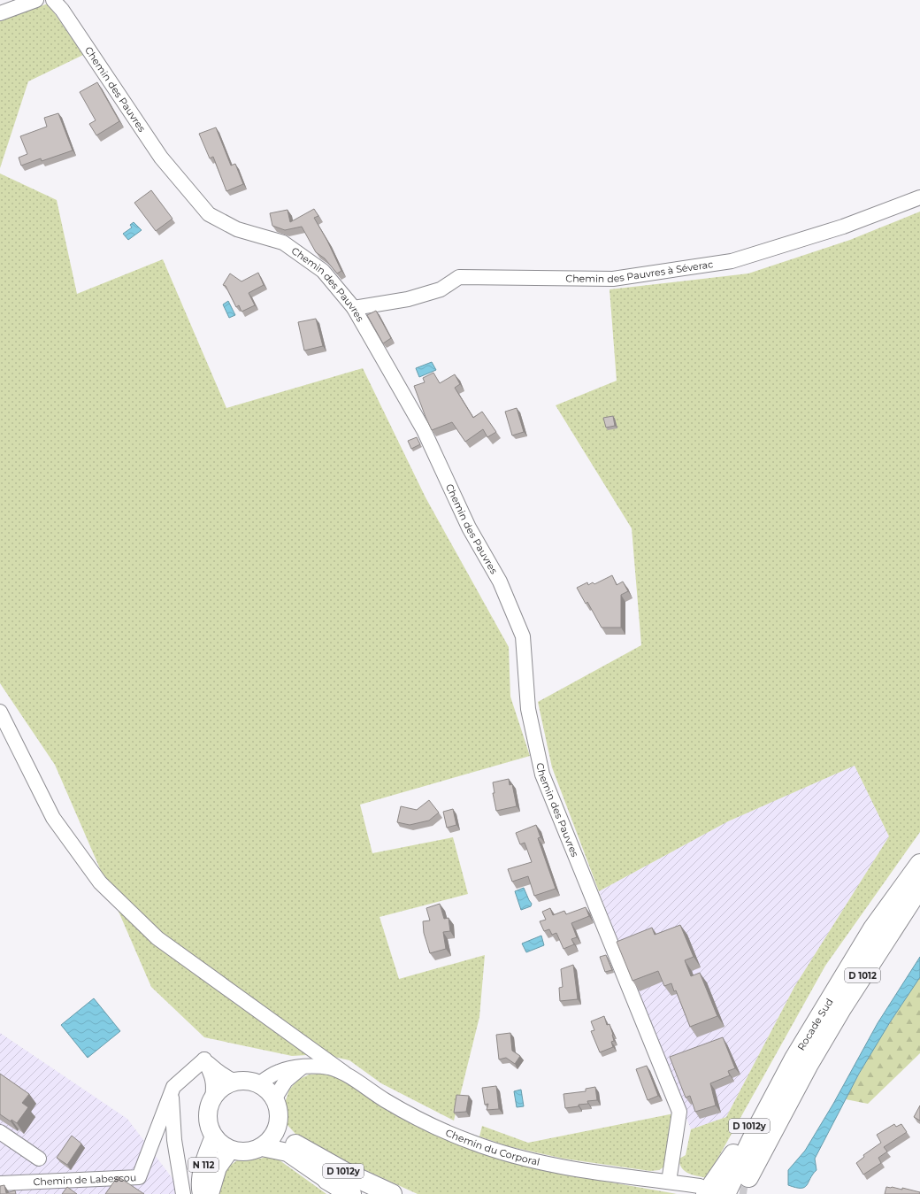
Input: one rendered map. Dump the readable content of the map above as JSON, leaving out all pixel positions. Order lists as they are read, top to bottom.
{
  "streets": {
    "highway": ["D 1012", "Rocade Sud", "D 1012y"],
    "main road": ["N 112"],
    "street": [
      "Chemin des Pauvres",
      "Chemin des Pauvres à Séverac",
      "Chemin du Corporal",
      "Chemin de Labescou"
    ]
  },
  "crossings": [
    ["Chemin des Pauvres", "Chemin des Pauvres à Séverac"],
    ["Chemin des Pauvres", "Chemin du Corporal"],
    ["Rocade Sud", "D 1012y"],
    ["D 1012y", "Chemin du Corporal"],
    ["Chemin du Corporal", "N 112"]
  ]
}
